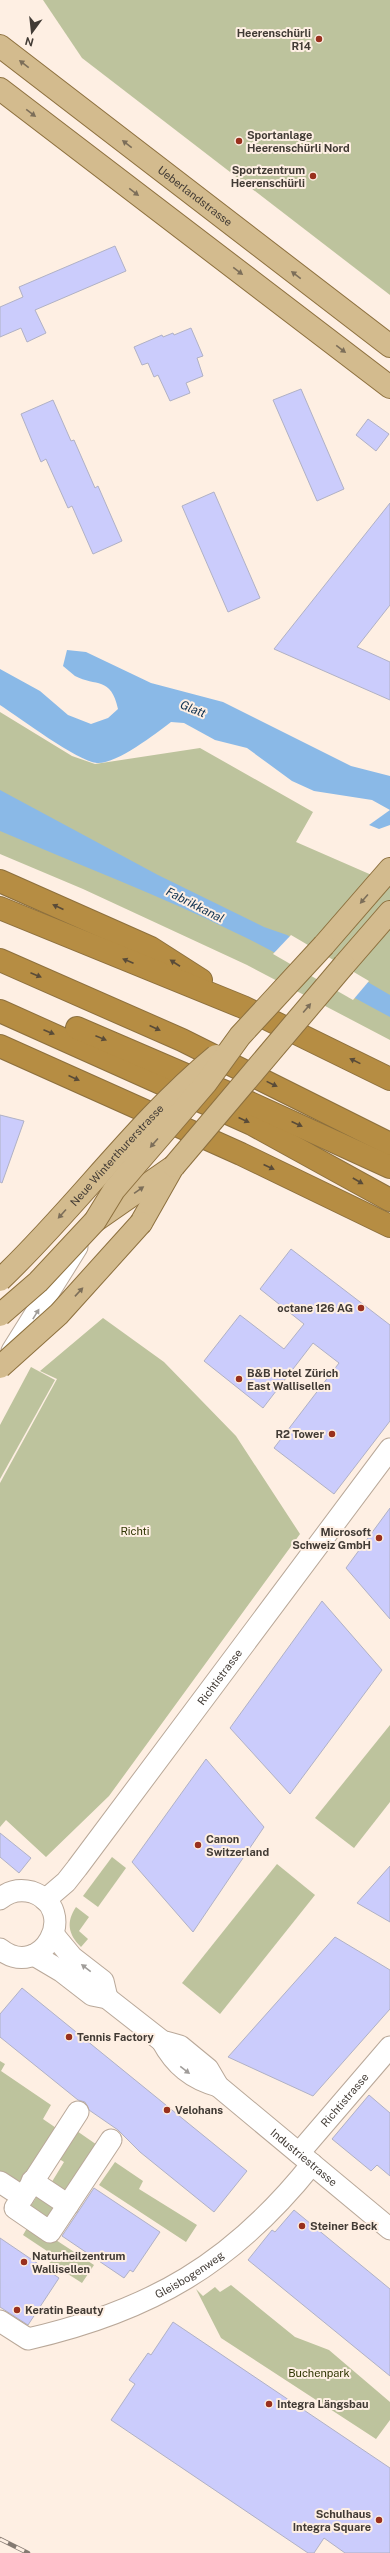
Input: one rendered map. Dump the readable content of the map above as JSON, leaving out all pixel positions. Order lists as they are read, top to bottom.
{
  "streets": {
    "main road": ["Ueberlandstrasse", "Neue Winterthurerstrasse"],
    "street": ["Richtistrasse", "Industriestrasse", "Gleisbogenweg"]
  },
  "crossings": [
    ["Richtistrasse", "Industriestrasse"],
    ["Richtistrasse", "Gleisbogenweg"],
    ["Industriestrasse", "Gleisbogenweg"]
  ],
  "water": ["Glatt", "Fabrikkanal"],
  "parks": ["Richti", "Buchenpark"],
  "places": [
    "Heerenschürli R14",
    "Sportanlage Heerenschürli Nord",
    "Sportzentrum Heerenschürli",
    "octane 126 AG",
    "B&B Hotel Zürich East Wallisellen",
    "R2 Tower",
    "Microsoft Schweiz GmbH",
    "Canon Switzerland",
    "Tennis Factory",
    "Velohans",
    "Steiner Beck",
    "Naturheilzentrum Wallisellen",
    "Keratin Beauty",
    "Integra Längsbau",
    "Schulhaus Integra Square"
  ],
  "north": "bottom"
}
